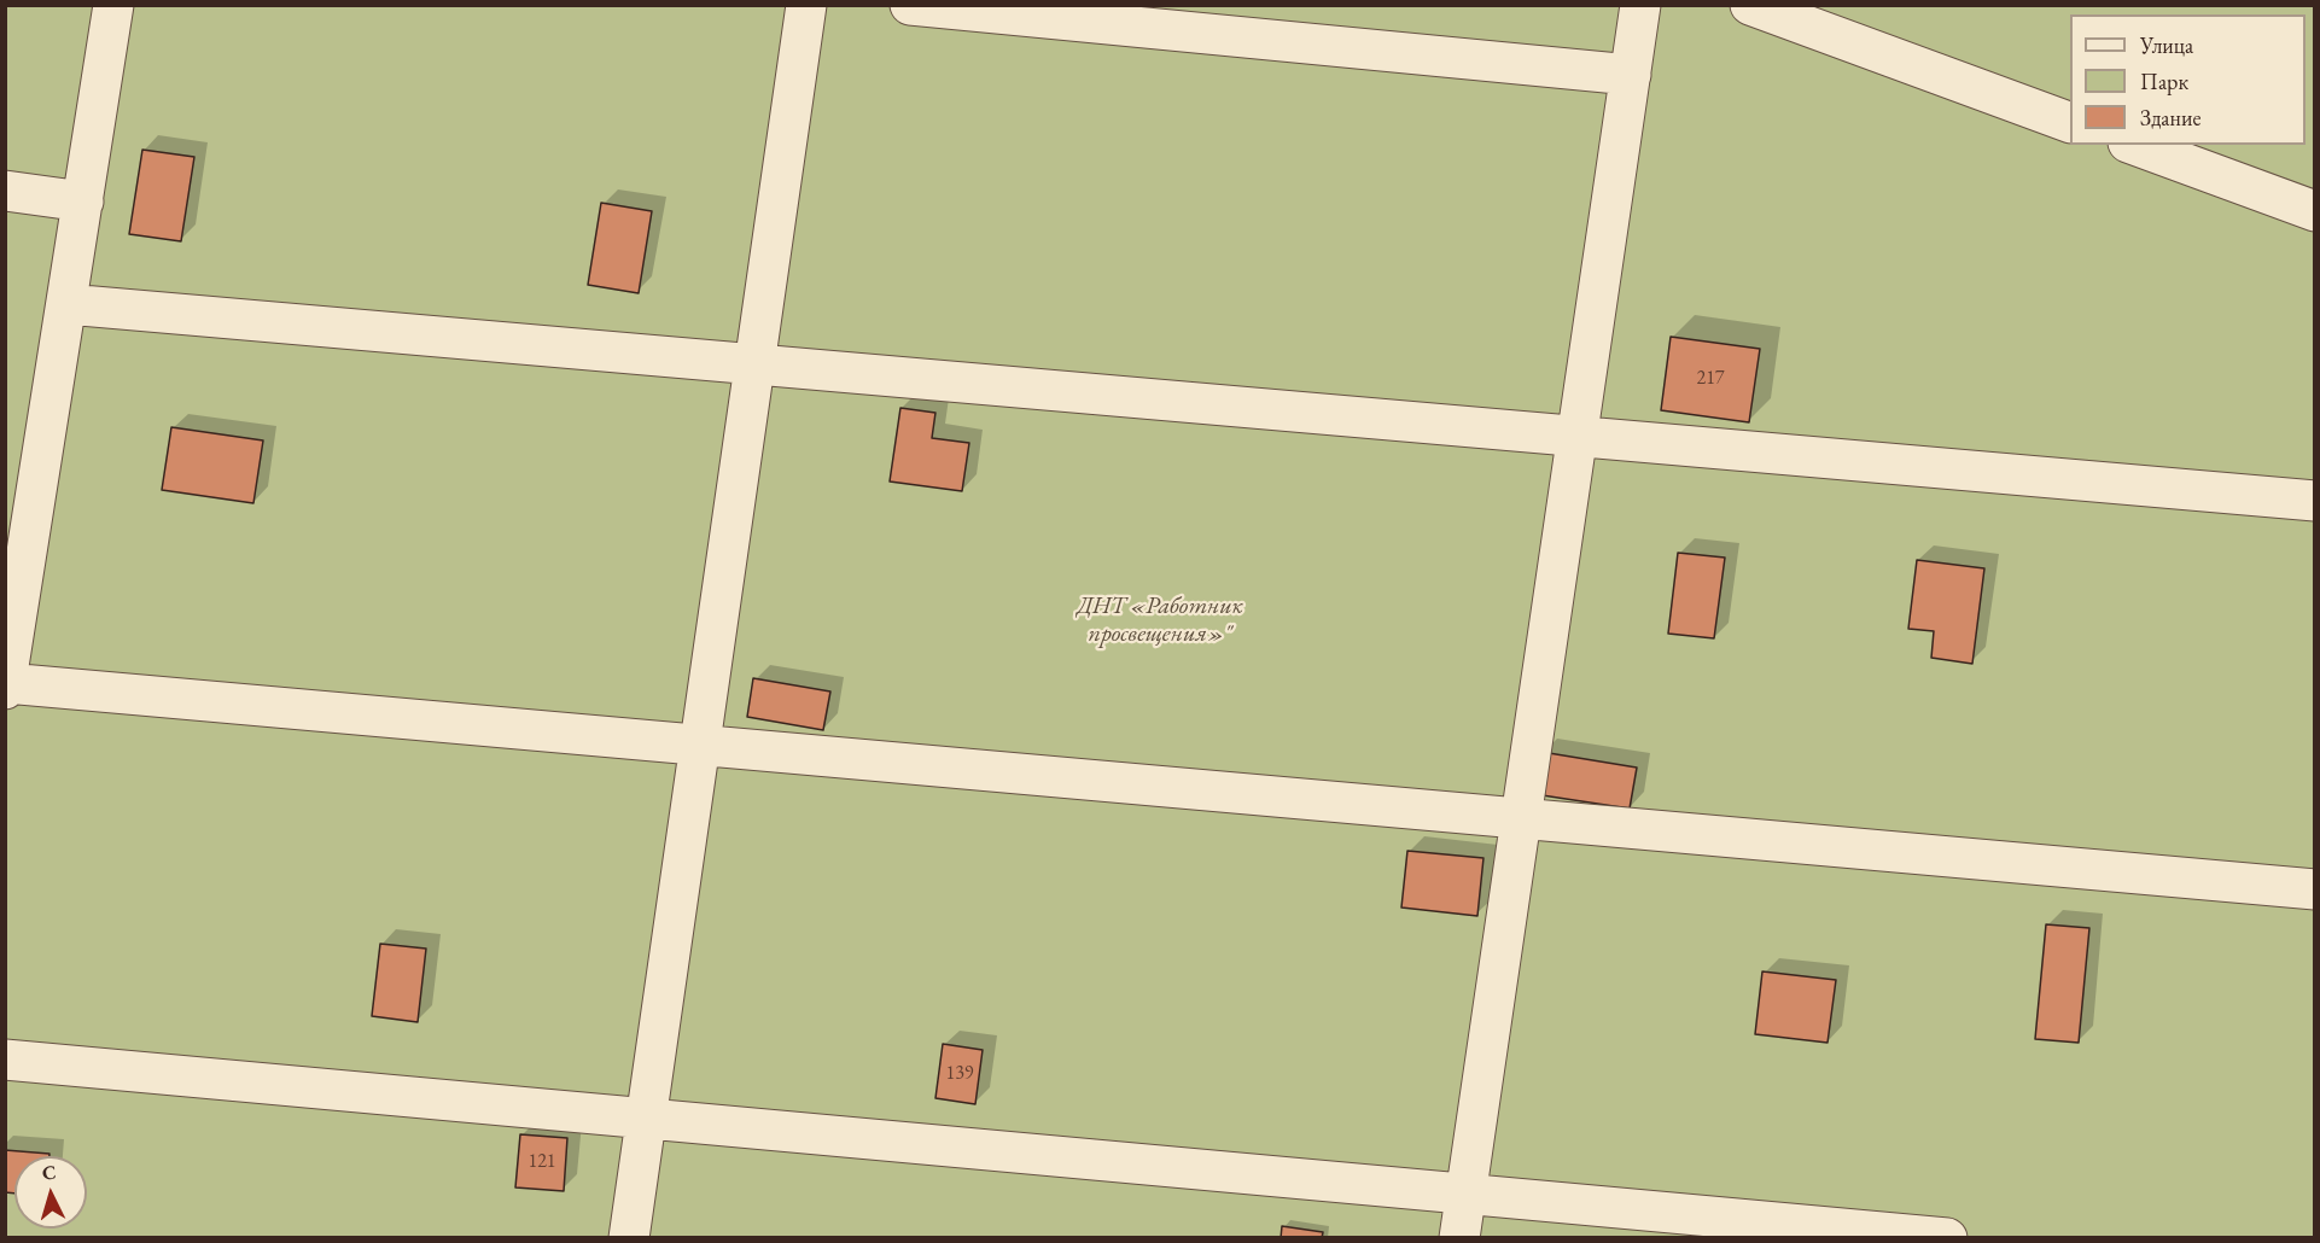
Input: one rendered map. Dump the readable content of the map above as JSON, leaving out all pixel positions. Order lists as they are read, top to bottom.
{
  "parks": ["ДНТ «Работник просвещения»\""],
  "house_numbers": ["217", "139", "121"],
  "legend": ["Улица", "Парк", "Здание"],
  "north": "top"
}
